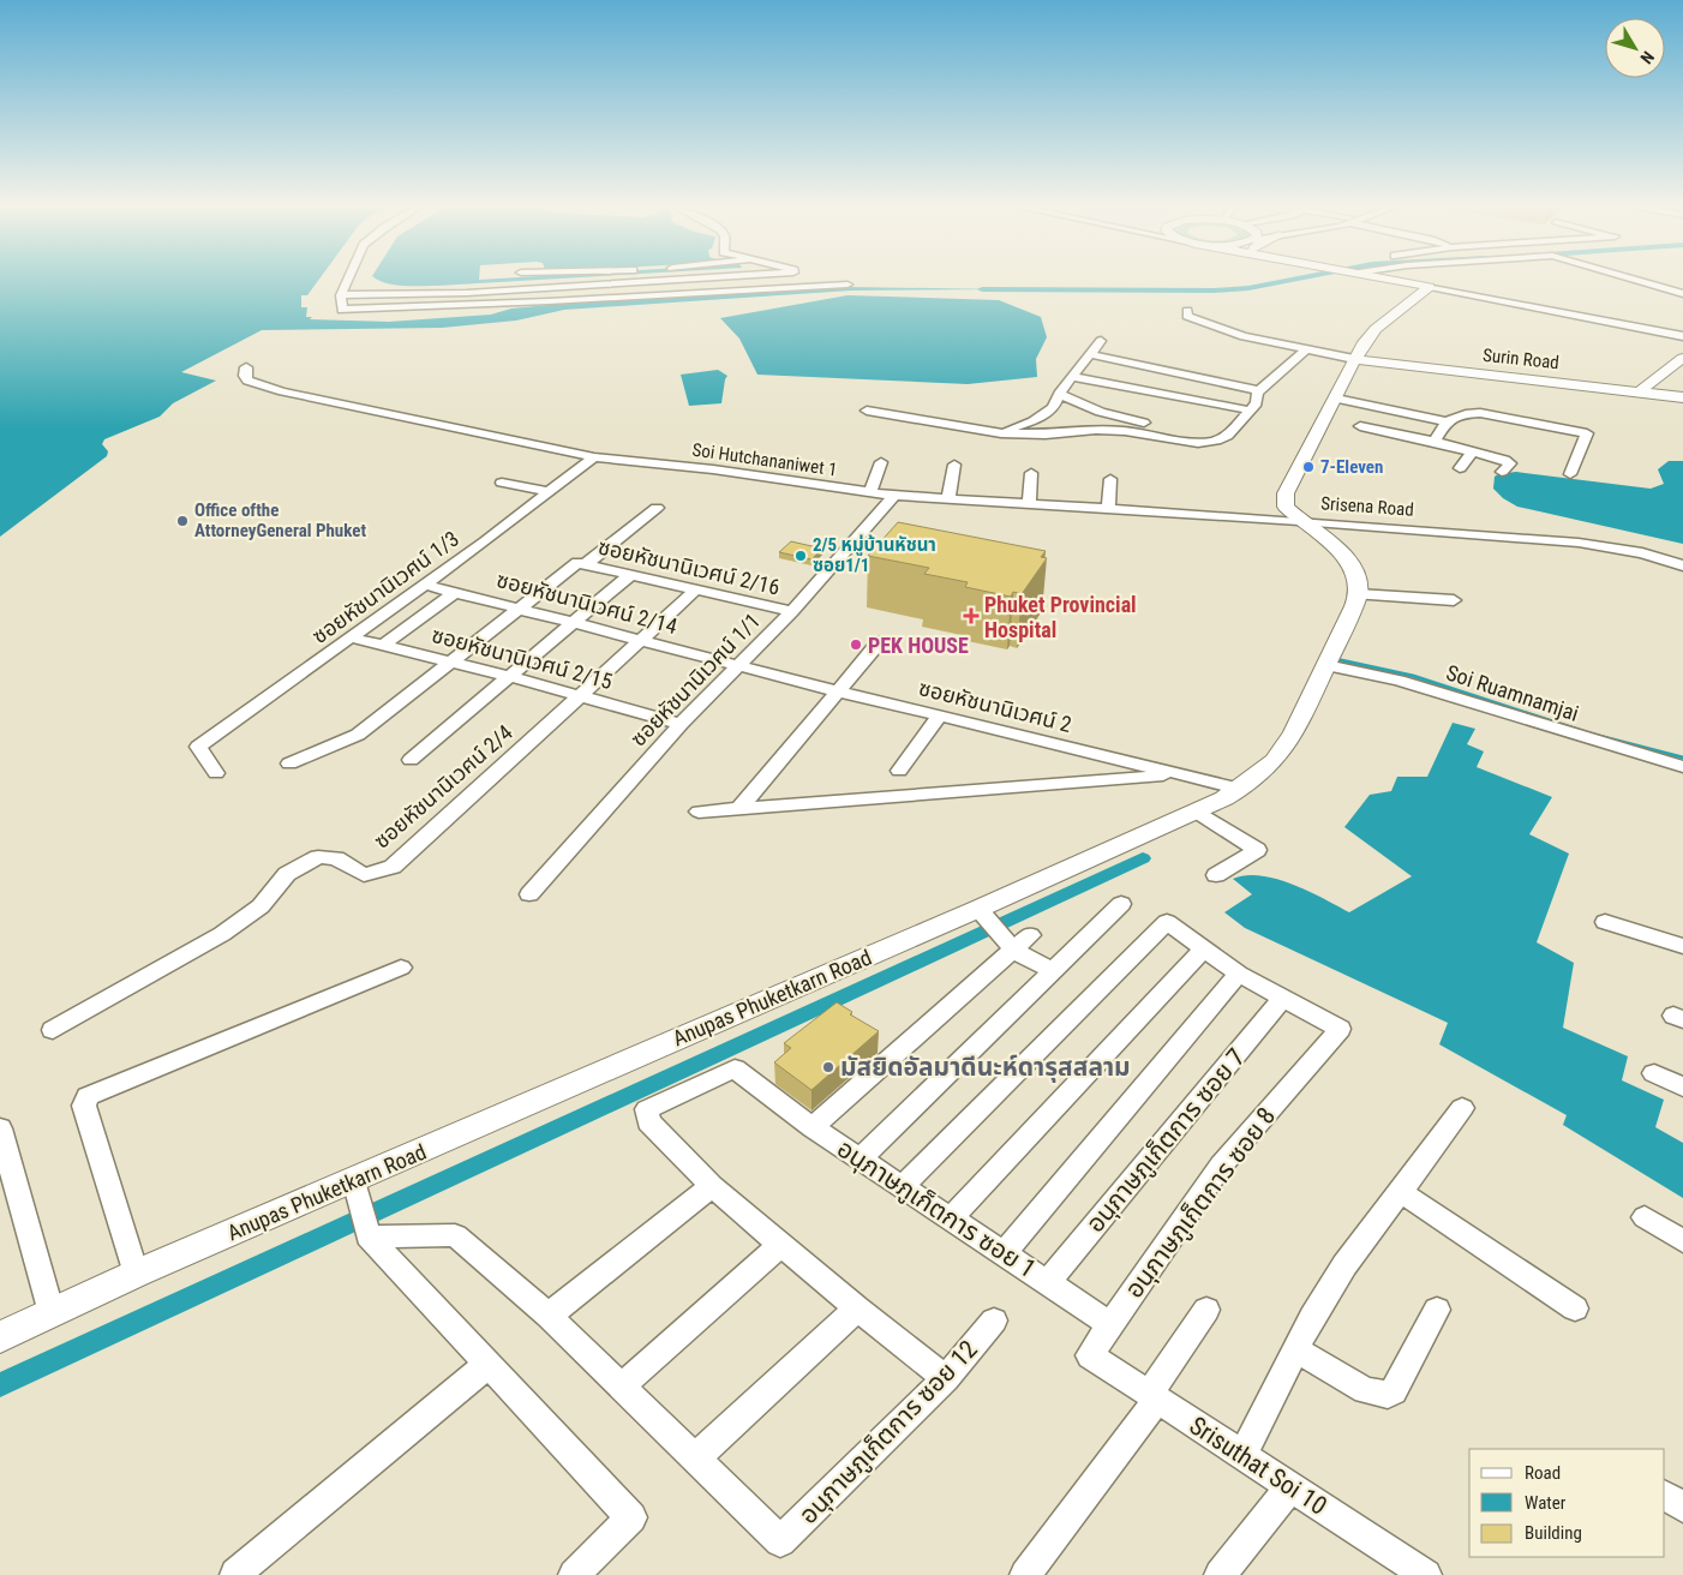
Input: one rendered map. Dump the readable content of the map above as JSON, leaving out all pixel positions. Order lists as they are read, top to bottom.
{
  "streets": {
    "street": [
      "Surin Road",
      "Soi Hutchananiwet 1",
      "Srisena Road",
      "ซอยหัชนานิเวศน์ 2/16",
      "ซอยหัชนานิเวศน์ 1/3",
      "ซอยหัชนานิเวศน์ 2/14",
      "ซอยหัชนานิเวศน์ 2/15",
      "ซอยหัชนานิเวศน์ 1/1",
      "Soi Ruamnamjai",
      "ซอยหัชนานิเวศน์ 2",
      "ซอยหัชนานิเวศน์ 2/4",
      "Anupas Phuketkarn Road",
      "อนุภาษภูเก็ตการ ซอย 7",
      "อนุภาษภูเก็ตการ ซอย 8",
      "อนุภาษภูเก็ตการ ซอย 1",
      "อนุภาษภูเก็ตการ ซอย 12",
      "Srisuthat Soi 10"
    ]
  },
  "crossings": [
    ["Surin Road", "Srisena Road"],
    ["Soi Hutchananiwet 1", "Srisena Road"],
    ["Soi Hutchananiwet 1", "ซอยหัชนานิเวศน์ 1/3"],
    ["Soi Hutchananiwet 1", "ซอยหัชนานิเวศน์ 1/1"],
    ["ซอยหัชนานิเวศน์ 2/16", "ซอยหัชนานิเวศน์ 1/1"],
    ["ซอยหัชนานิเวศน์ 2/16", "ซอยหัชนานิเวศน์ 2/4"],
    ["ซอยหัชนานิเวศน์ 1/3", "ซอยหัชนานิเวศน์ 2/14"],
    ["ซอยหัชนานิเวศน์ 1/3", "ซอยหัชนานิเวศน์ 2/15"],
    ["ซอยหัชนานิเวศน์ 2/14", "ซอยหัชนานิเวศน์ 1/1"],
    ["ซอยหัชนานิเวศน์ 2/14", "ซอยหัชนานิเวศน์ 2"],
    ["ซอยหัชนานิเวศน์ 2/14", "ซอยหัชนานิเวศน์ 2/4"],
    ["ซอยหัชนานิเวศน์ 2/15", "ซอยหัชนานิเวศน์ 1/1"],
    ["ซอยหัชนานิเวศน์ 2/15", "ซอยหัชนานิเวศน์ 2/4"],
    ["ซอยหัชนานิเวศน์ 1/1", "ซอยหัชนานิเวศน์ 2"],
    ["Soi Ruamnamjai", "Anupas Phuketkarn Road"],
    ["ซอยหัชนานิเวศน์ 2", "Anupas Phuketkarn Road"],
    ["อนุภาษภูเก็ตการ ซอย 7", "อนุภาษภูเก็ตการ ซอย 8"],
    ["อนุภาษภูเก็ตการ ซอย 7", "อนุภาษภูเก็ตการ ซอย 1"],
    ["อนุภาษภูเก็ตการ ซอย 8", "อนุภาษภูเก็ตการ ซอย 1"],
    ["อนุภาษภูเก็ตการ ซอย 8", "Srisuthat Soi 10"],
    ["อนุภาษภูเก็ตการ ซอย 1", "Srisuthat Soi 10"]
  ],
  "places": {
    "other": [
      "7-Eleven",
      "Office ofthe AttorneyGeneral Phuket",
      "2/5 หมู่บ้านหัชนา ซอย1/1",
      "PEK HOUSE",
      "มัสยิดอัลมาดีนะห์ดารุสสลาม"
    ],
    "health": ["Phuket Provincial Hospital"]
  },
  "legend": ["Road", "Water", "Building"],
  "north": "bottom right"
}
